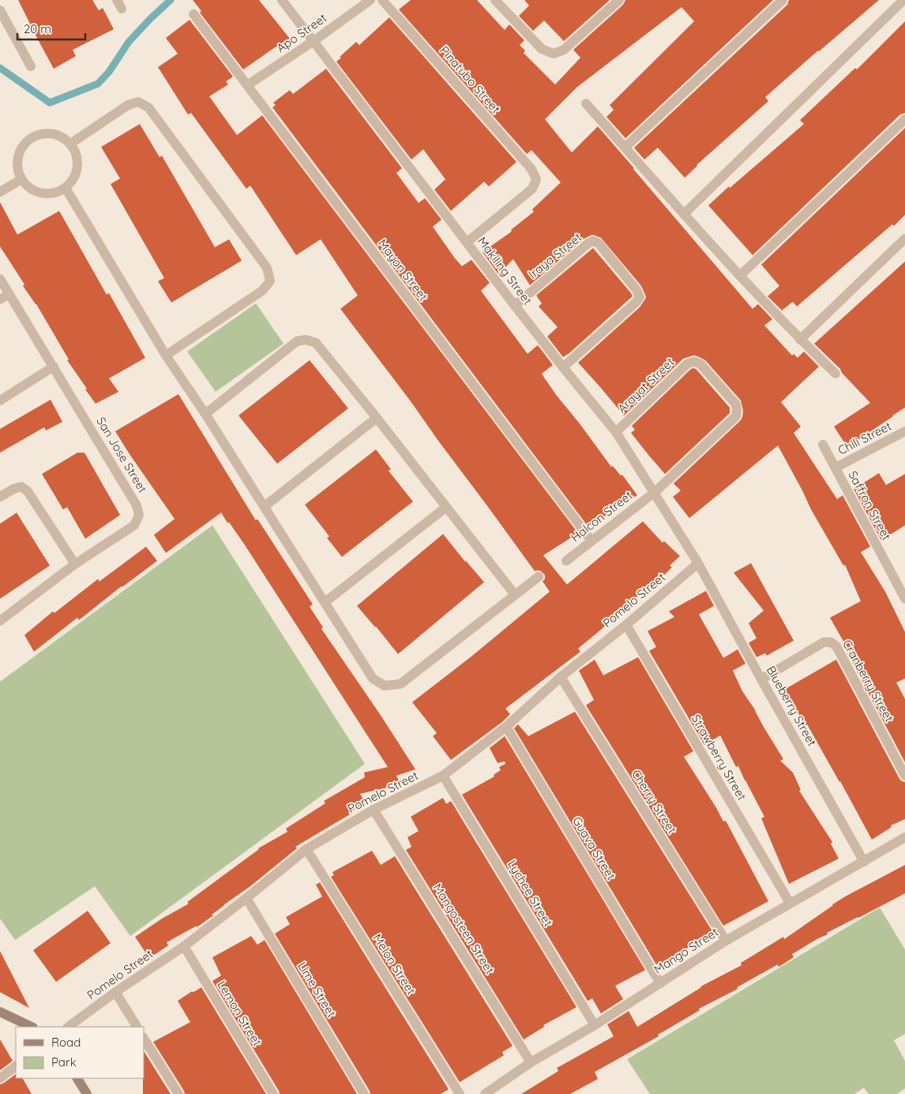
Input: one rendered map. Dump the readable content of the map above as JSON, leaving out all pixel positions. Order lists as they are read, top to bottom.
{
  "streets": {
    "street": [
      "Apo Street",
      "Pinatubo Street",
      "Iraya Street",
      "Mayon Street",
      "Makiling Street",
      "Arayat Street",
      "Chili Street",
      "San Jose Street",
      "Saffron Street",
      "Halcon Street",
      "Pomelo Street",
      "Cranberry Street",
      "Blueberry Street",
      "Strawberry Street",
      "Cherry Street",
      "Guava Street",
      "Lychee Street",
      "Mangosteen Street",
      "Mango Street",
      "Melon Street",
      "Lime Street",
      "Lemon Street"
    ]
  },
  "crossings": [
    ["Apo Street", "Mayon Street"],
    ["Apo Street", "Makiling Street"],
    ["Pinatubo Street", "Makiling Street"],
    ["Iraya Street", "Makiling Street"],
    ["Mayon Street", "Halcon Street"],
    ["Makiling Street", "Arayat Street"],
    ["Makiling Street", "Halcon Street"],
    ["Makiling Street", "Pomelo Street"],
    ["Makiling Street", "Blueberry Street"],
    ["Arayat Street", "Halcon Street"],
    ["Chili Street", "Saffron Street"],
    ["Pomelo Street", "Blueberry Street"],
    ["Pomelo Street", "Strawberry Street"],
    ["Pomelo Street", "Cherry Street"],
    ["Pomelo Street", "Guava Street"],
    ["Pomelo Street", "Lychee Street"],
    ["Pomelo Street", "Mangosteen Street"],
    ["Pomelo Street", "Melon Street"],
    ["Pomelo Street", "Lime Street"],
    ["Pomelo Street", "Lemon Street"],
    ["Cranberry Street", "Blueberry Street"],
    ["Blueberry Street", "Mango Street"],
    ["Strawberry Street", "Mango Street"],
    ["Cherry Street", "Mango Street"],
    ["Guava Street", "Mango Street"],
    ["Lychee Street", "Mango Street"],
    ["Mangosteen Street", "Mango Street"]
  ],
  "legend": ["Road", "Park"],
  "scale_bar": "20 m"
}
